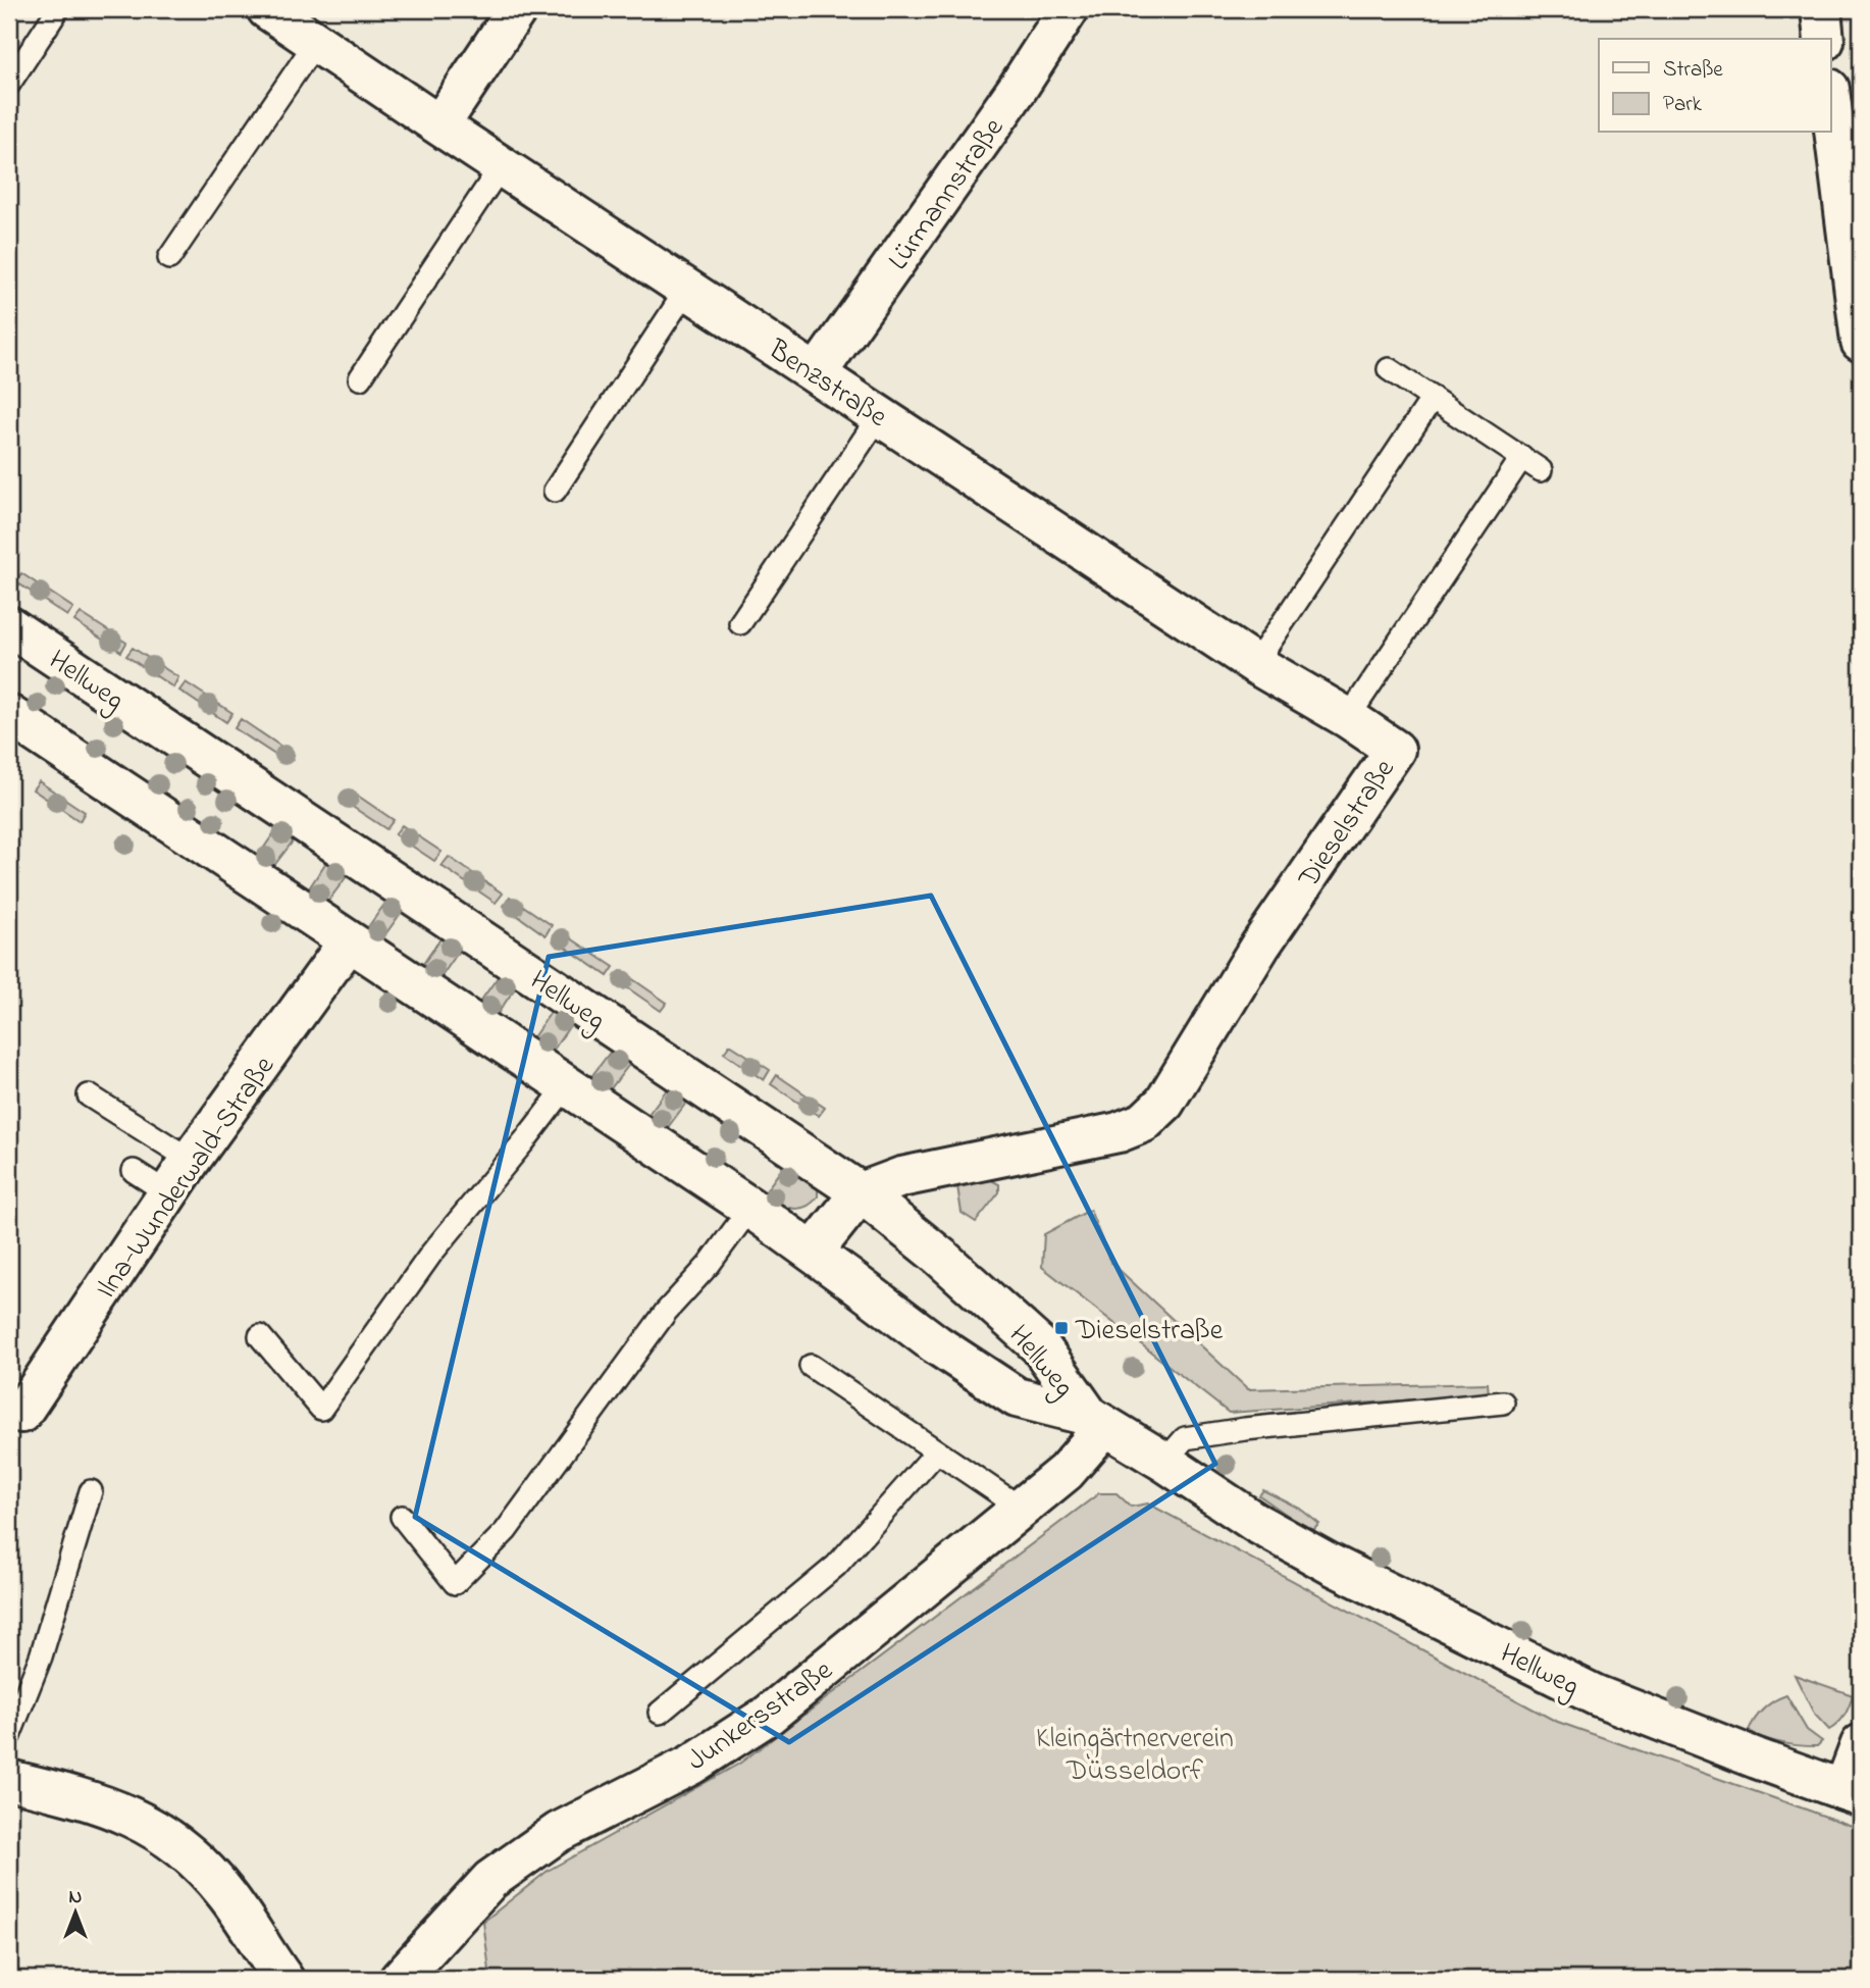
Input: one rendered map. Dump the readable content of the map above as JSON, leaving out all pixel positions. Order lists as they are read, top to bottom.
{
  "streets": {
    "street": [
      "Lürmannstraße",
      "Benzstraße",
      "Hellweg",
      "Dieselstraße",
      "Ilna-Wunderwald-Straße",
      "Junkersstraße"
    ]
  },
  "crossings": [
    ["Lürmannstraße", "Benzstraße"],
    ["Benzstraße", "Dieselstraße"],
    ["Hellweg", "Dieselstraße"],
    ["Hellweg", "Ilna-Wunderwald-Straße"],
    ["Hellweg", "Junkersstraße"]
  ],
  "parks": ["Kleingärtnerverein Düsseldorf"],
  "places": {
    "transit": ["Dieselstraße"]
  },
  "legend": ["Straße", "Park"],
  "north": "top"
}
